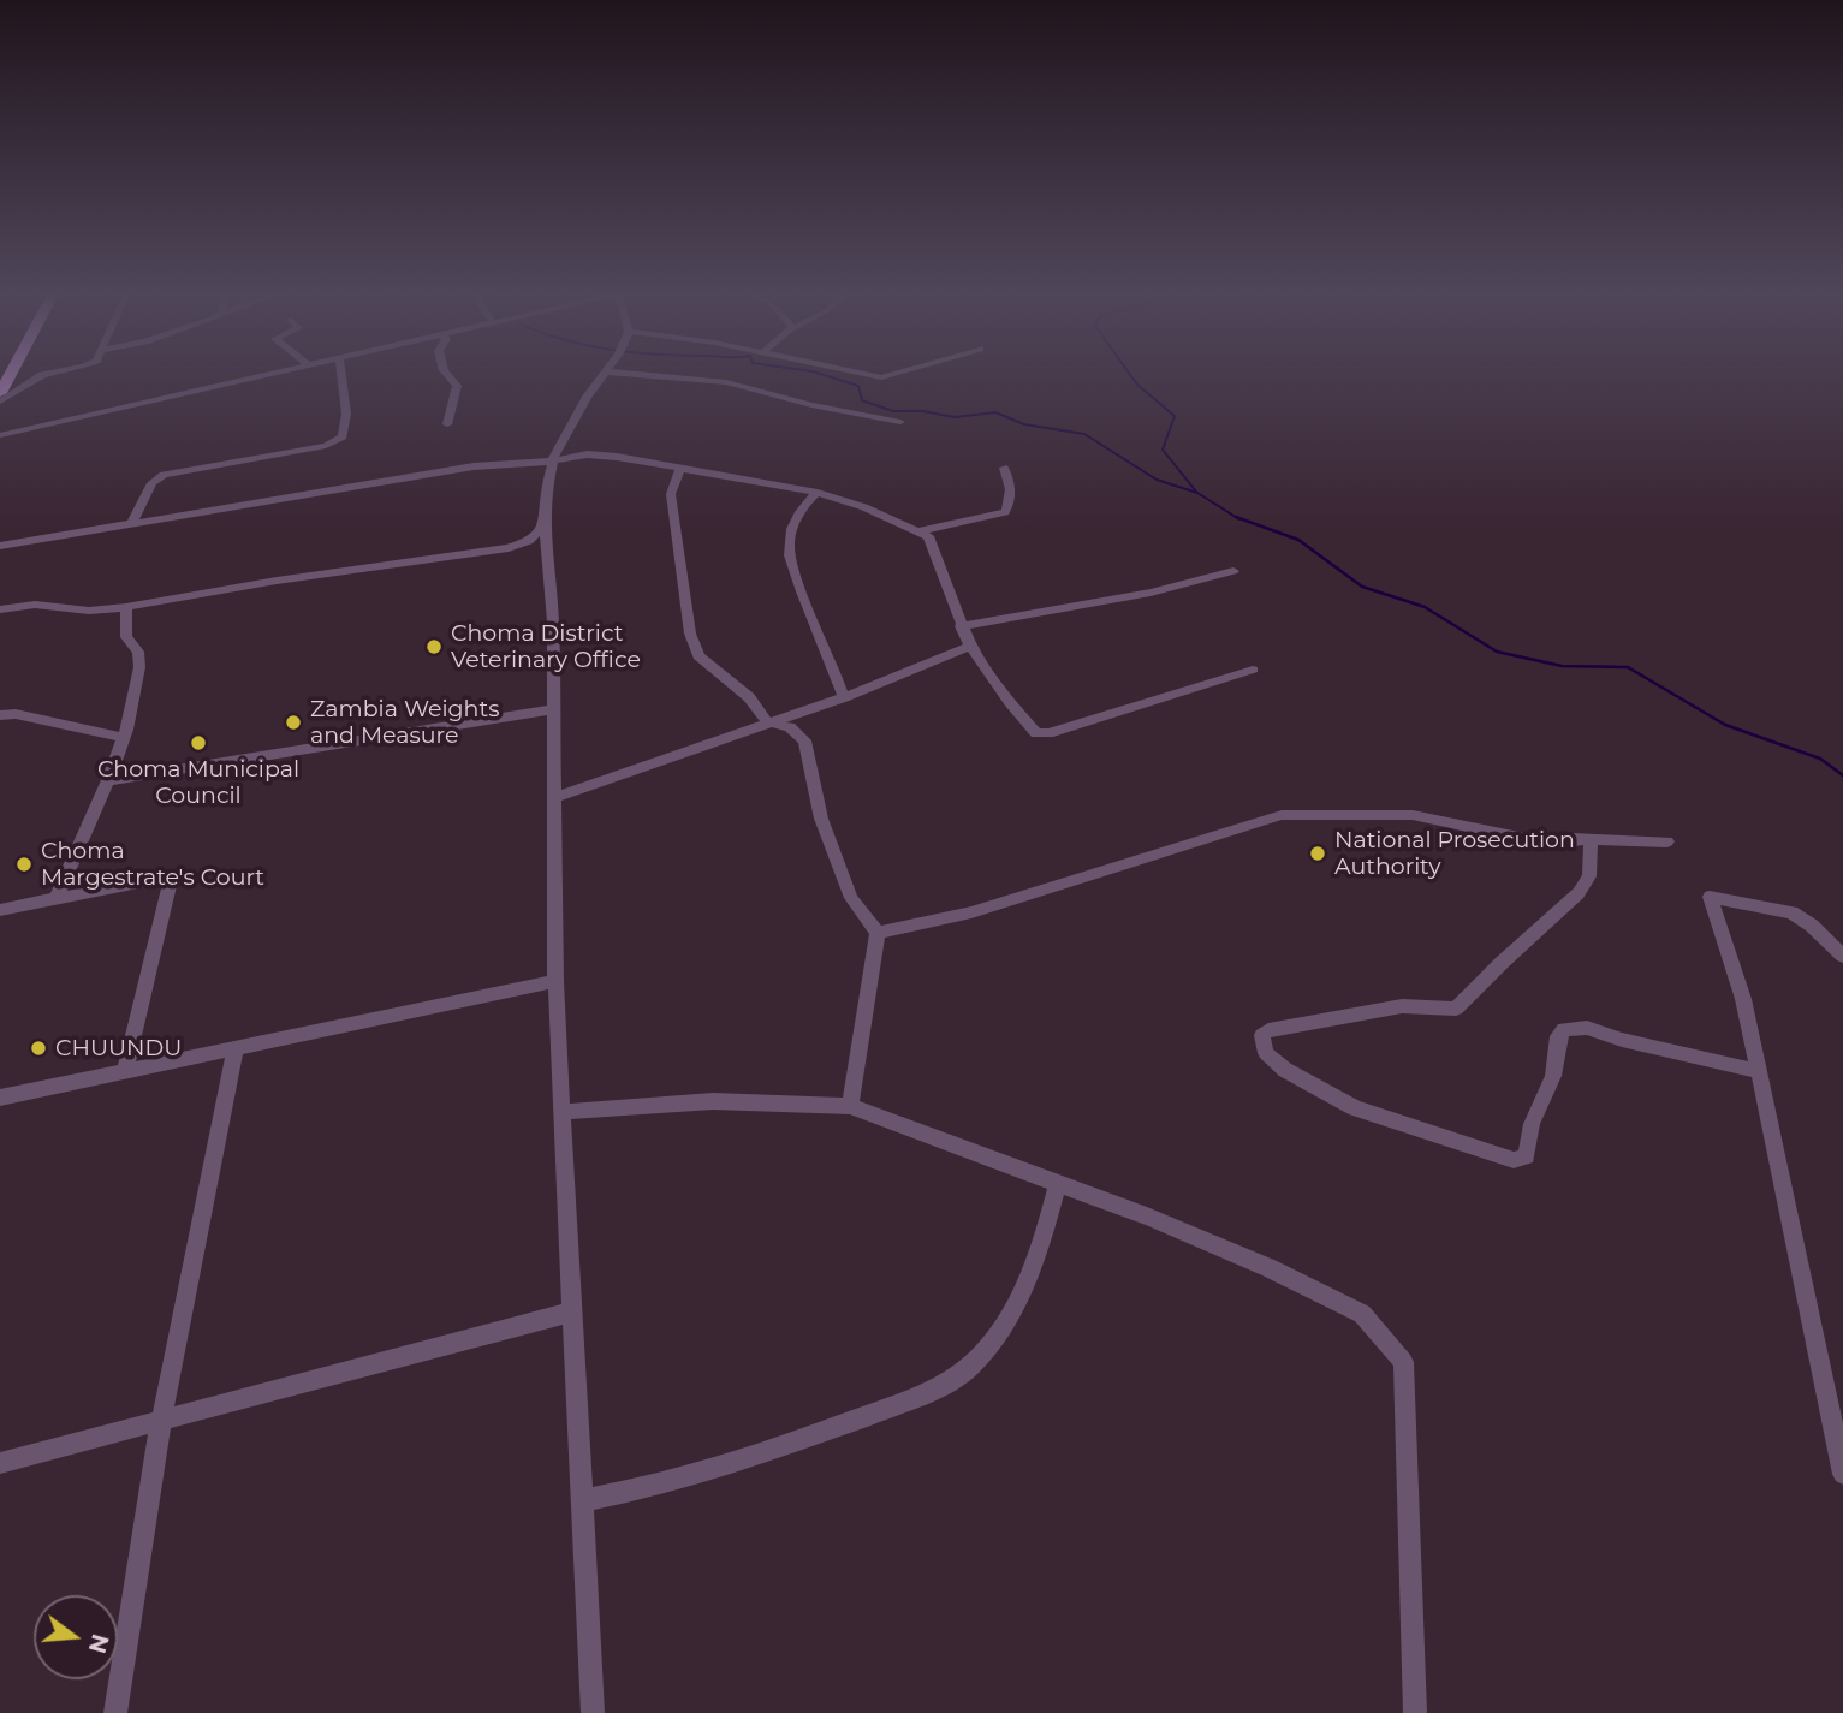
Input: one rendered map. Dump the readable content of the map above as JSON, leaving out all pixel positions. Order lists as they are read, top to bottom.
{
  "places": [
    "Choma District Veterinary Office",
    "Zambia Weights and Measure",
    "Choma Municipal Council",
    "National Prosecution Authority",
    "Choma Margestrate's Court",
    "CHUUNDU"
  ],
  "north": "right"
}
